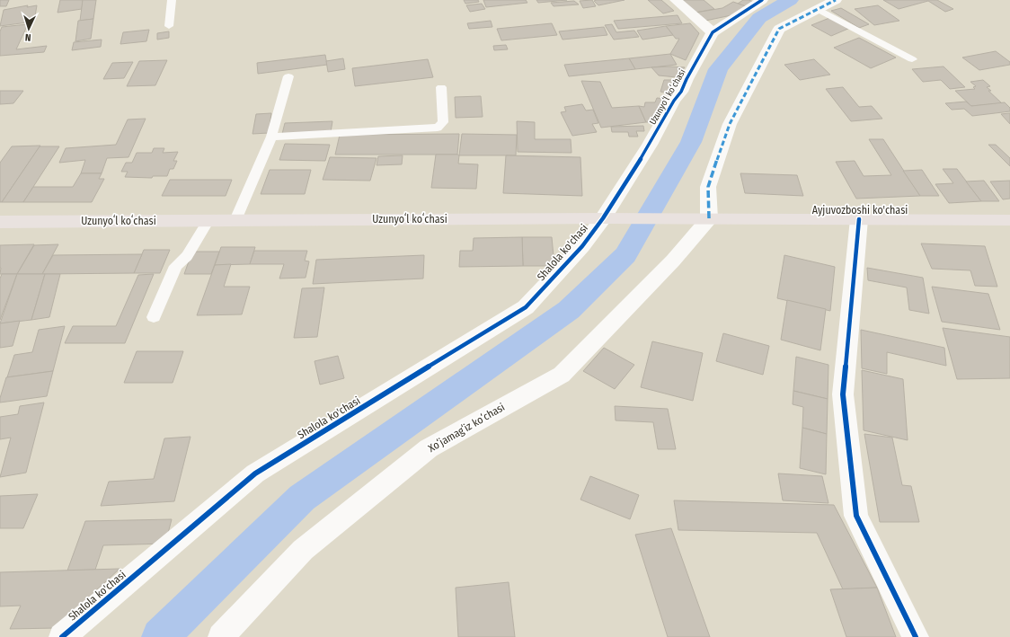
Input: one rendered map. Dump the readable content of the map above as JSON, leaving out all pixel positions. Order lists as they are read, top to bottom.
{
  "streets": {
    "main road": ["Uzunyoʻl koʻchasi", "Ayjuvozboshi ko'chasi"],
    "street": ["Shalola ko'chasi", "Xoʻjamagʻiz koʻchasi"]
  },
  "crossings": [
    ["Uzunyoʻl koʻchasi", "Ayjuvozboshi ko'chasi"],
    ["Uzunyoʻl koʻchasi", "Shalola ko'chasi"],
    ["Ayjuvozboshi ko'chasi", "Shalola ko'chasi"],
    ["Ayjuvozboshi ko'chasi", "Xoʻjamagʻiz koʻchasi"]
  ],
  "north": "bottom"
}
